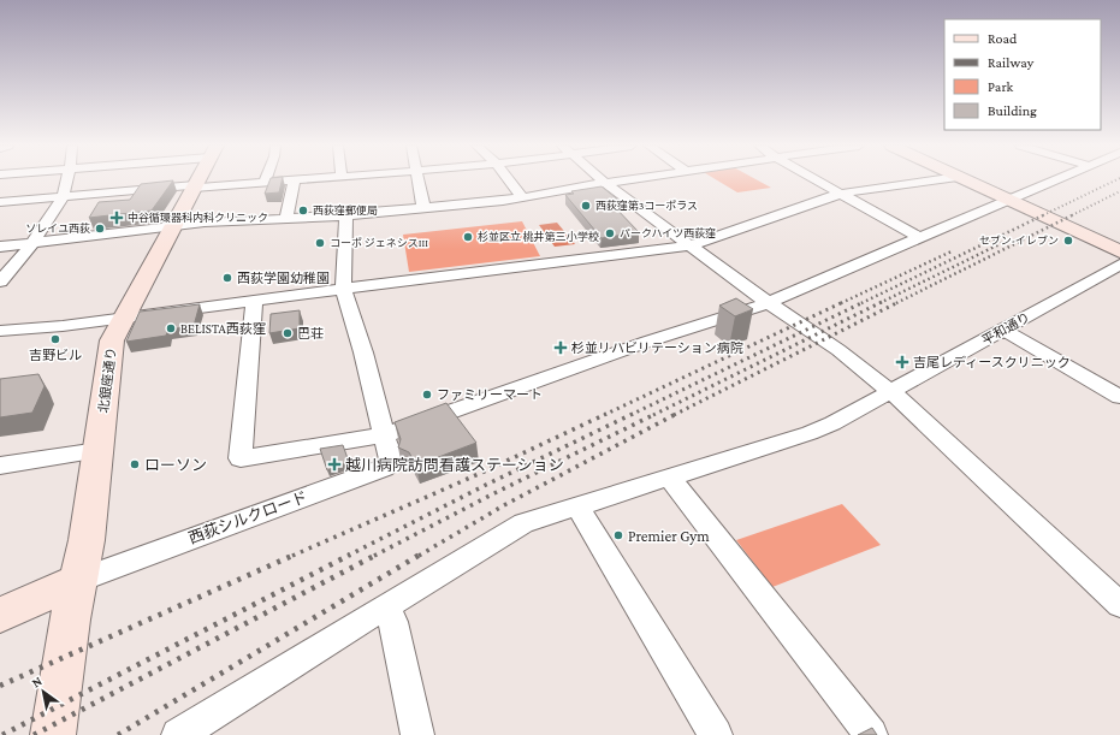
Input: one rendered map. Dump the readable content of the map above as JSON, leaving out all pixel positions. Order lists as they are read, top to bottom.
{
  "streets": {
    "street": ["平和通り", "北銀座通り", "西荻シルクロード"]
  },
  "crossings": [
    ["北銀座通り", "西荻シルクロード"]
  ],
  "places": {
    "other": [
      "西荻窪第3コーポラス",
      "西荻窪郵便局",
      "ソレイユ西荻",
      "パークハイツ西荻窪",
      "杉並区立 桃井第三小学校",
      "セブン-イレブン",
      "コーポ ジェネシスIII",
      "西荻学園幼稚園",
      "BELISTA西荻窪",
      "巴荘",
      "吉野ビル",
      "ファミリーマート",
      "ローソン",
      "Premier Gym"
    ],
    "health": [
      "中谷循環器科内科クリニック",
      "杉並リハビリテーション病院",
      "吉尾レディースクリニック",
      "越川病院訪問看護ステーション"
    ]
  },
  "legend": [
    "Road",
    "Railway",
    "Park",
    "Building"
  ],
  "north": "top left"
}
